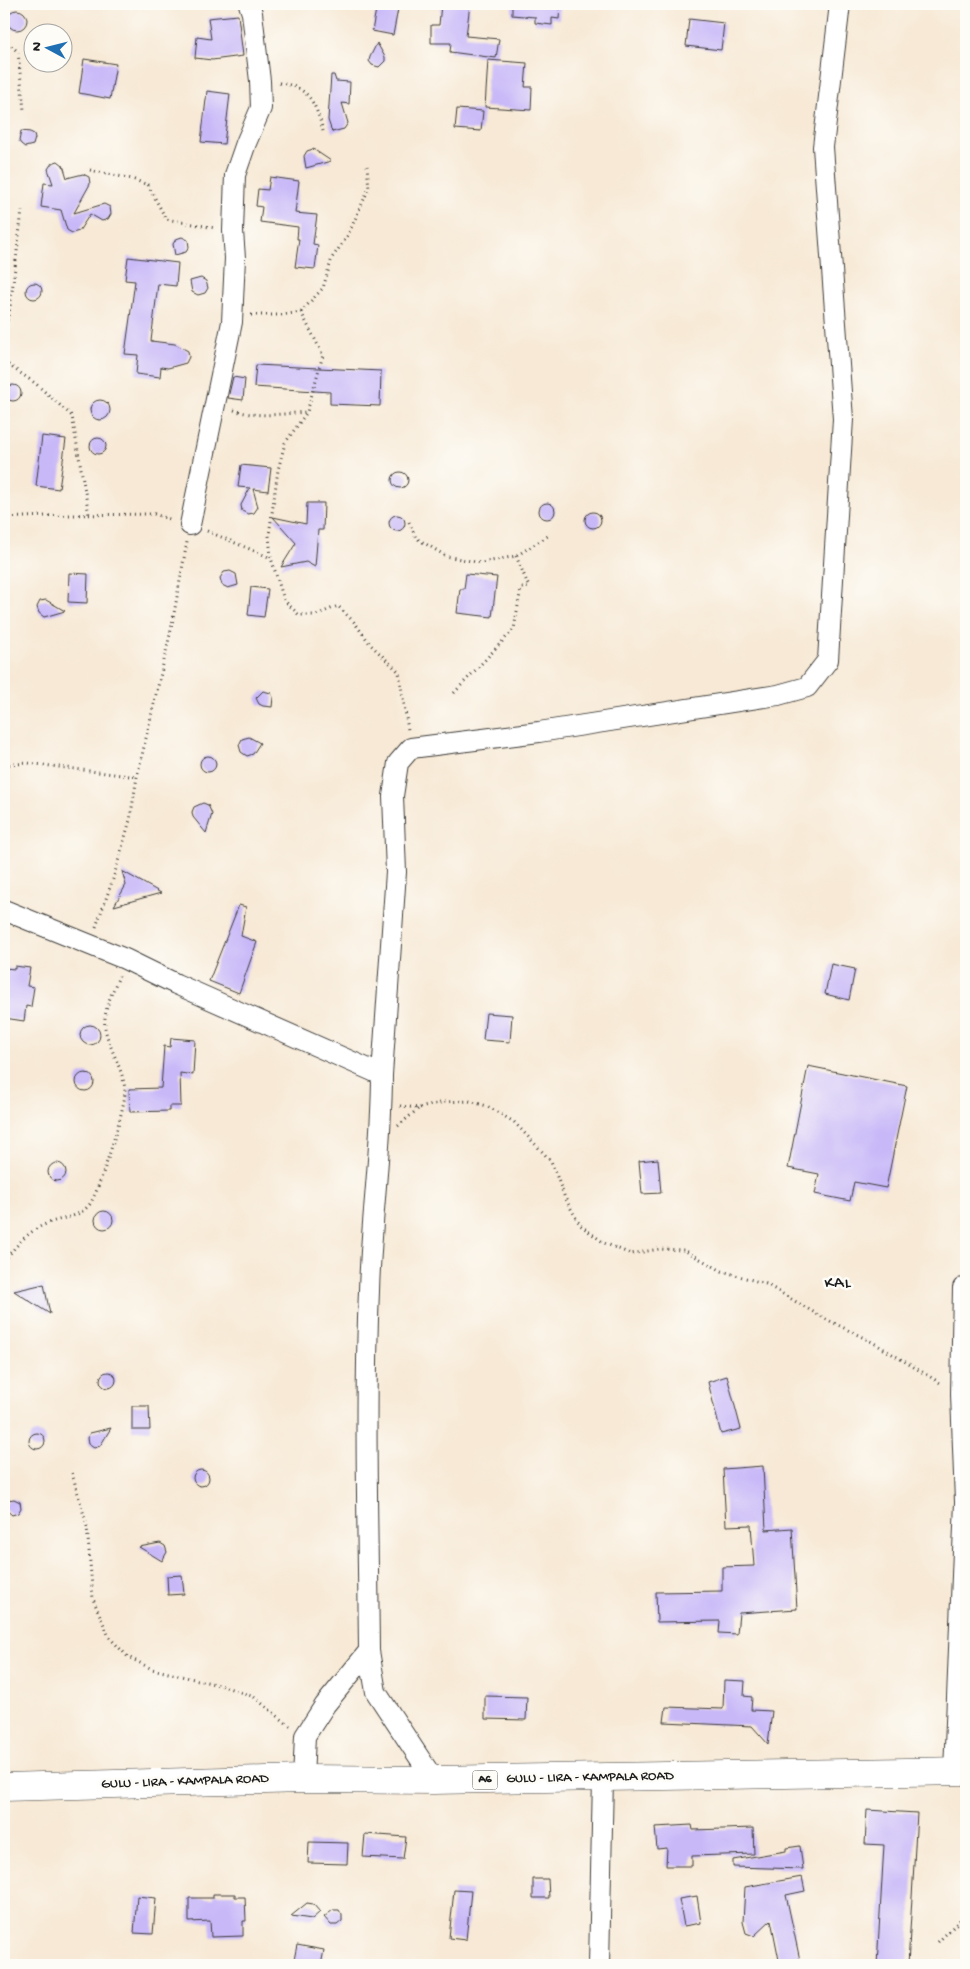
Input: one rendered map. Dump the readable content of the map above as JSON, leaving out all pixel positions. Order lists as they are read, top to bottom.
{
  "streets": {
    "main road": ["GULU - LIRA - KAMPALA ROAD", "A6"]
  },
  "districts": ["KAL"],
  "north": "left"
}
